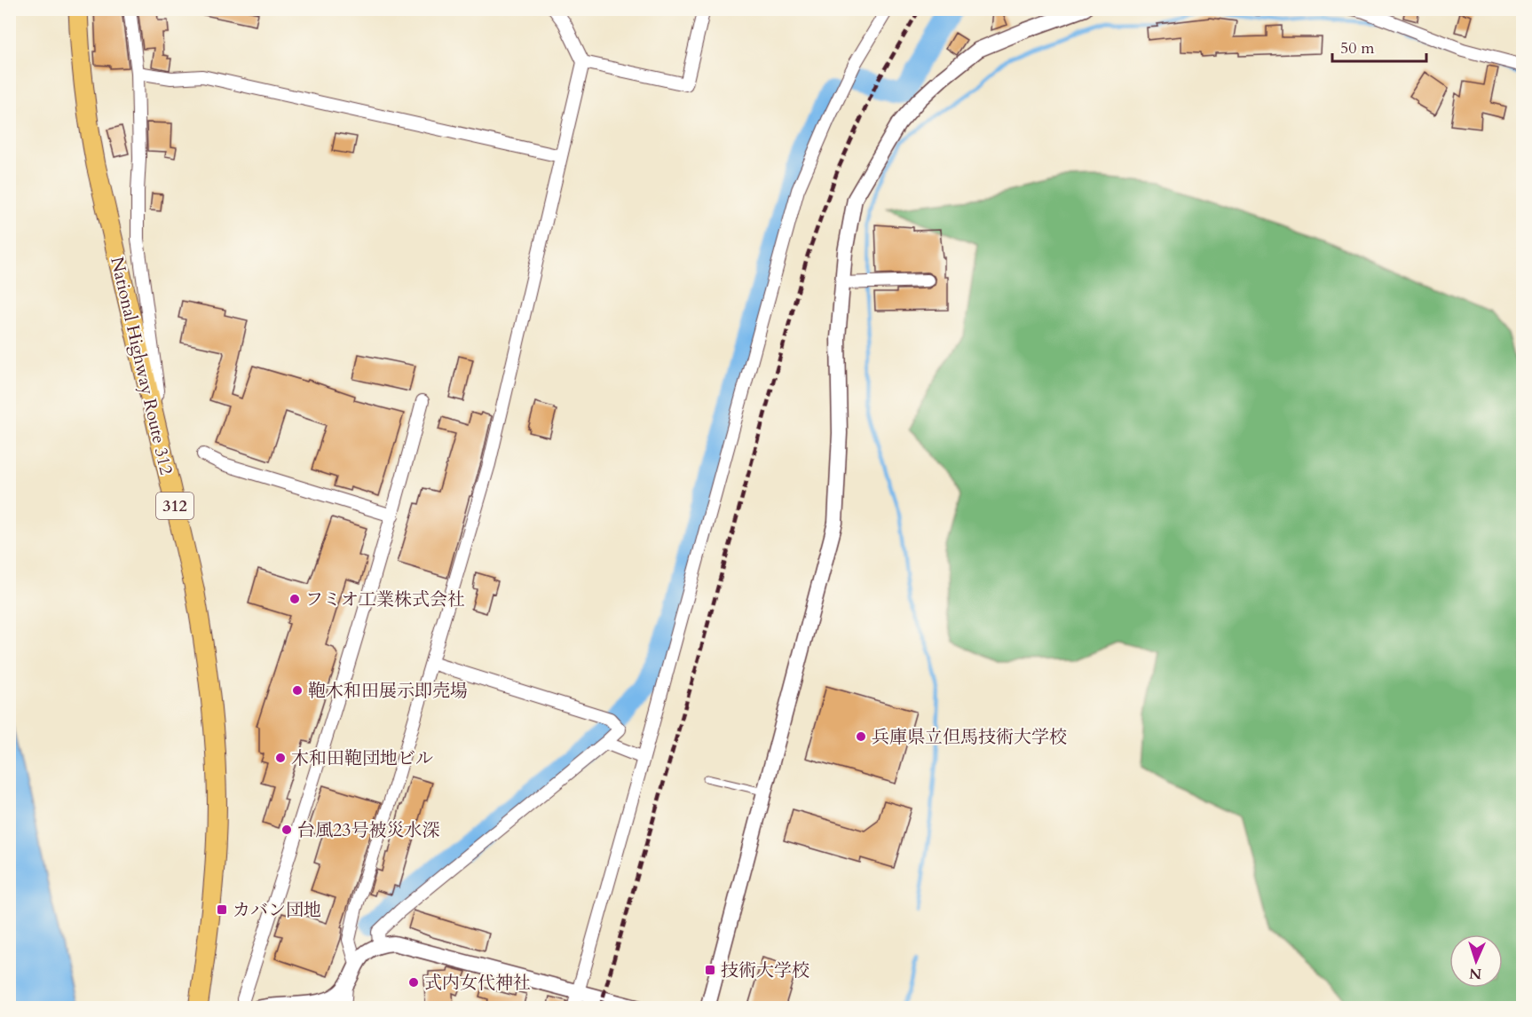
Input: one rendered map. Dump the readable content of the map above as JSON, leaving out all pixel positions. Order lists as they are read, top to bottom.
{
  "streets": {
    "highway": ["National Highway Route 312", "312"]
  },
  "places": {
    "other": [
      "フミオ工業株式会社",
      "鞄木和田展示即売場",
      "兵庫県立但馬技術大学校",
      "木和田鞄団地ビル",
      "台風23号被災水深",
      "式内女代神社"
    ],
    "transit": ["カバン団地", "技術大学校"]
  },
  "scale_bar": "50 m",
  "north": "bottom"
}
